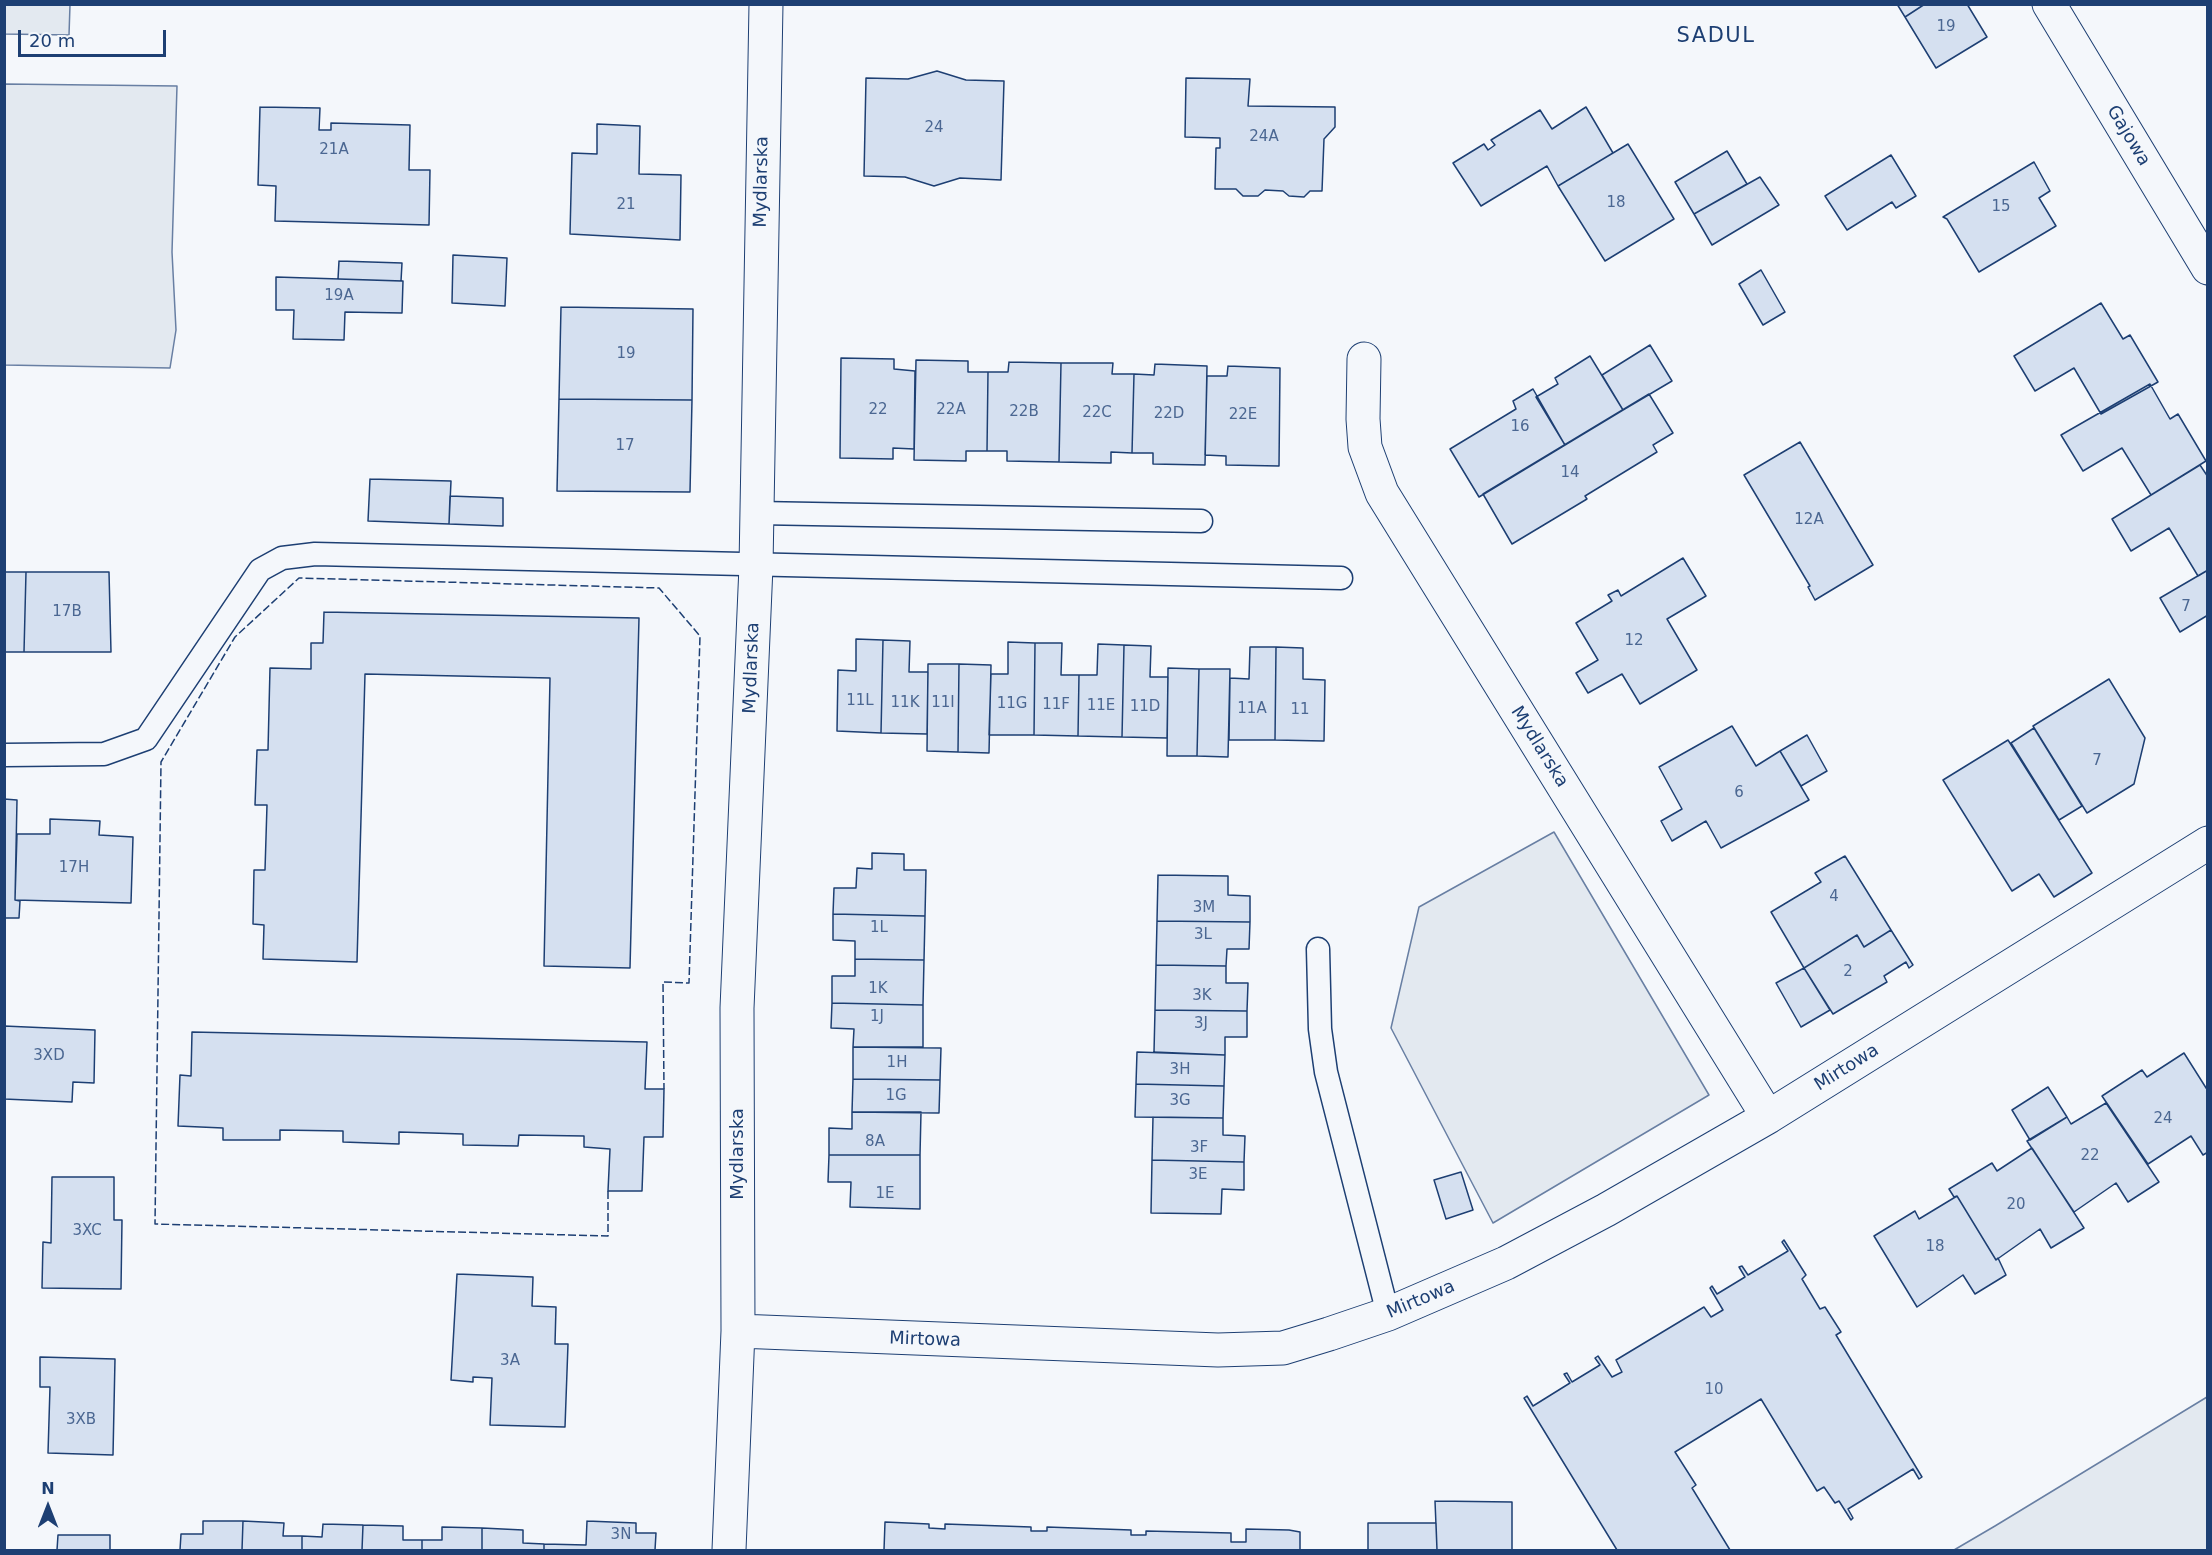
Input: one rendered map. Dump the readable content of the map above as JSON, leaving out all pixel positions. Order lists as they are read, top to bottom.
{
  "streets": {
    "street": ["Gajowa", "Mydlarska", "Mirtowa"]
  },
  "crossings": [
    ["Mydlarska", "Mirtowa"]
  ],
  "districts": ["SADUL"],
  "house_numbers": [
    "19",
    "24",
    "24A",
    "21A",
    "18",
    "21",
    "15",
    "19A",
    "19",
    "22",
    "22A",
    "22B",
    "22C",
    "22D",
    "22E",
    "16",
    "17",
    "14",
    "12A",
    "7",
    "17B",
    "12",
    "11L",
    "11K",
    "11I",
    "11G",
    "11F",
    "11E",
    "11D",
    "11A",
    "11",
    "7",
    "6",
    "17H",
    "4",
    "3M",
    "1L",
    "3L",
    "2",
    "1K",
    "3K",
    "1J",
    "3J",
    "3XD",
    "1H",
    "3H",
    "1G",
    "3G",
    "24",
    "8A",
    "3F",
    "22",
    "3E",
    "1E",
    "20",
    "3XC",
    "18",
    "3A",
    "10",
    "3XB",
    "3N"
  ],
  "scale_bar": "20 m",
  "north": "top"
}
